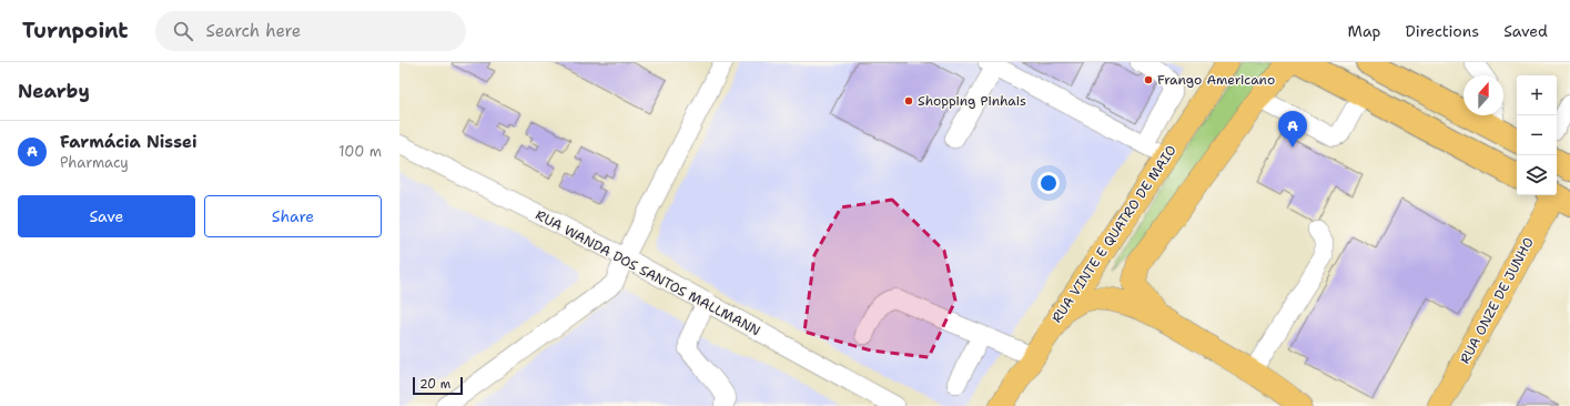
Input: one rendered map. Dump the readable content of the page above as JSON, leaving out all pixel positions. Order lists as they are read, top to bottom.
{
  "streets": {
    "main road": ["RUA VINTE E QUATRO DE MAIO", "RUA ONZE DE JUNHO"],
    "street": ["RUA WANDA DOS SANTOS MALLMANN"]
  },
  "places": ["Frango Americano", "Shopping Pinhais"],
  "scale_bar": "20 m",
  "north": "top",
  "page": {
    "header": "Turnpoint",
    "search": "Search here",
    "nav": ["Map", "Directions", "Saved"],
    "heading": "Nearby",
    "map_buttons": ["+", "−"],
    "pins": "A",
    "list": [
      {
        "mark": "A",
        "name": "Farmácia Nissei",
        "note": "Pharmacy",
        "value": "100 m"
      }
    ],
    "buttons": ["Save", "Share"],
    "scale": "20 m"
  }
}
